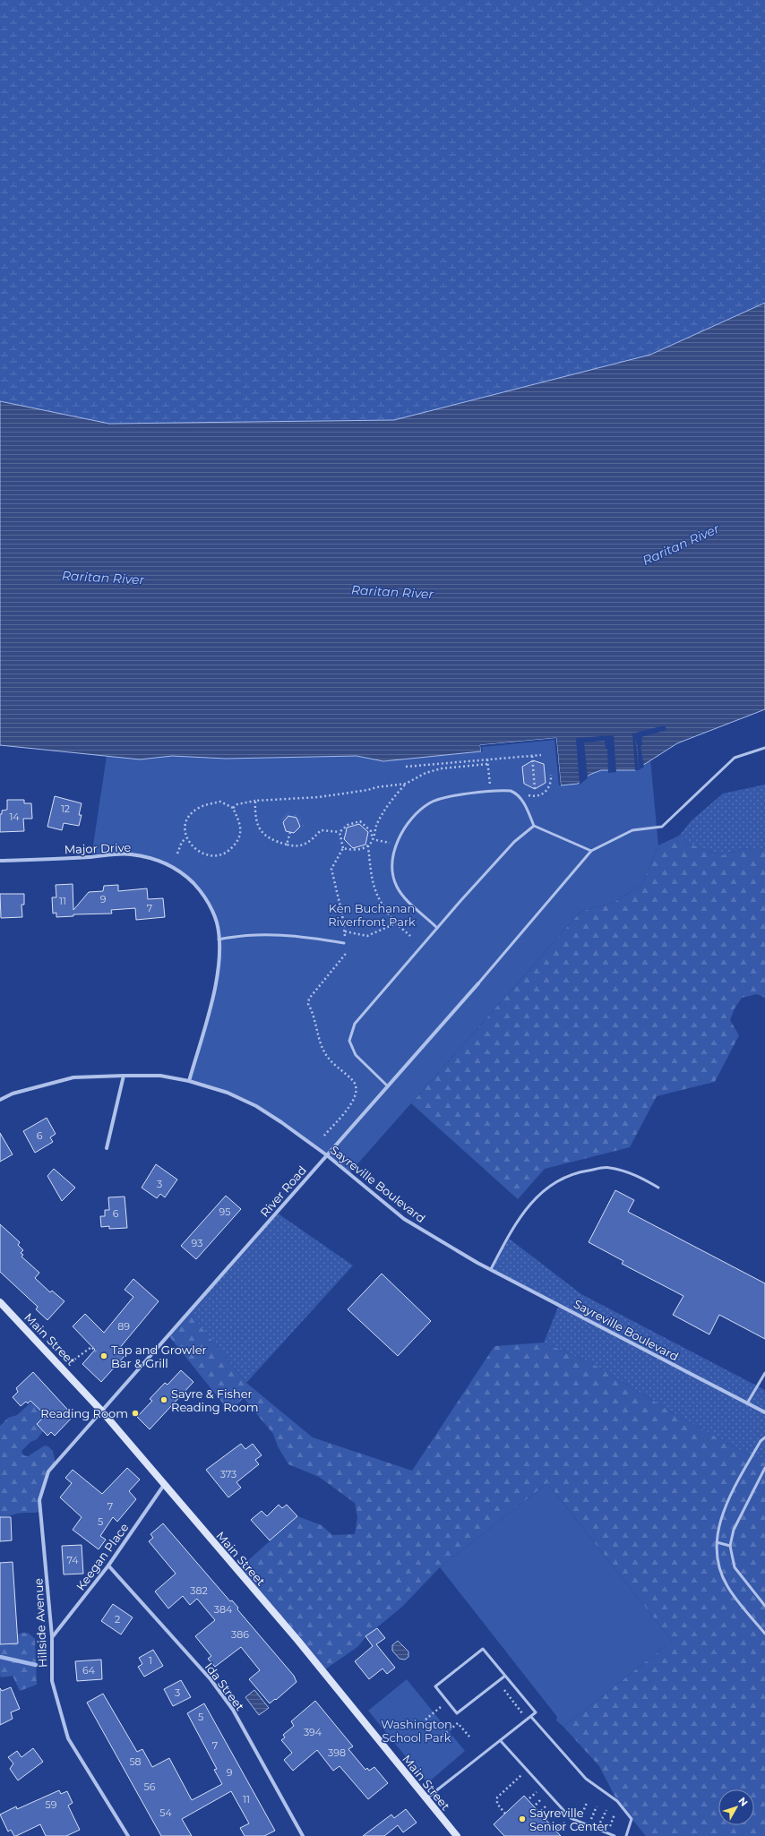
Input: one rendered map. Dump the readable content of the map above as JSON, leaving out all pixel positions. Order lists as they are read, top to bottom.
{
  "streets": {
    "main road": ["Main Street"],
    "street": [
      "Major Drive",
      "Sayreville Boulevard",
      "River Road",
      "Keegan Place",
      "Hillside Avenue",
      "Ida Street"
    ]
  },
  "crossings": [
    ["Major Drive", "Sayreville Boulevard"],
    ["Sayreville Boulevard", "River Road"],
    ["River Road", "Main Street"],
    ["River Road", "Hillside Avenue"],
    ["Main Street", "Keegan Place"],
    ["Main Street", "Hillside Avenue"],
    ["Keegan Place", "Hillside Avenue"],
    ["Keegan Place", "Ida Street"]
  ],
  "water": ["Raritan River"],
  "parks": ["Ken Buchanan Riverfront Park", "Washington School Park"],
  "places": [
    "Tap and Growler Bar & Grill",
    "Sayre & Fisher Reading Room",
    "Reading Room",
    "Sayreville Senior Center"
  ],
  "house_numbers": [
    "12",
    "14",
    "9",
    "11",
    "7",
    "6",
    "3",
    "95",
    "6",
    "93",
    "89",
    "373",
    "7",
    "5",
    "74",
    "382",
    "384",
    "2",
    "386",
    "1",
    "64",
    "3",
    "5",
    "394",
    "7",
    "398",
    "58",
    "9",
    "56",
    "11",
    "59",
    "54"
  ],
  "north": "top right"
}
